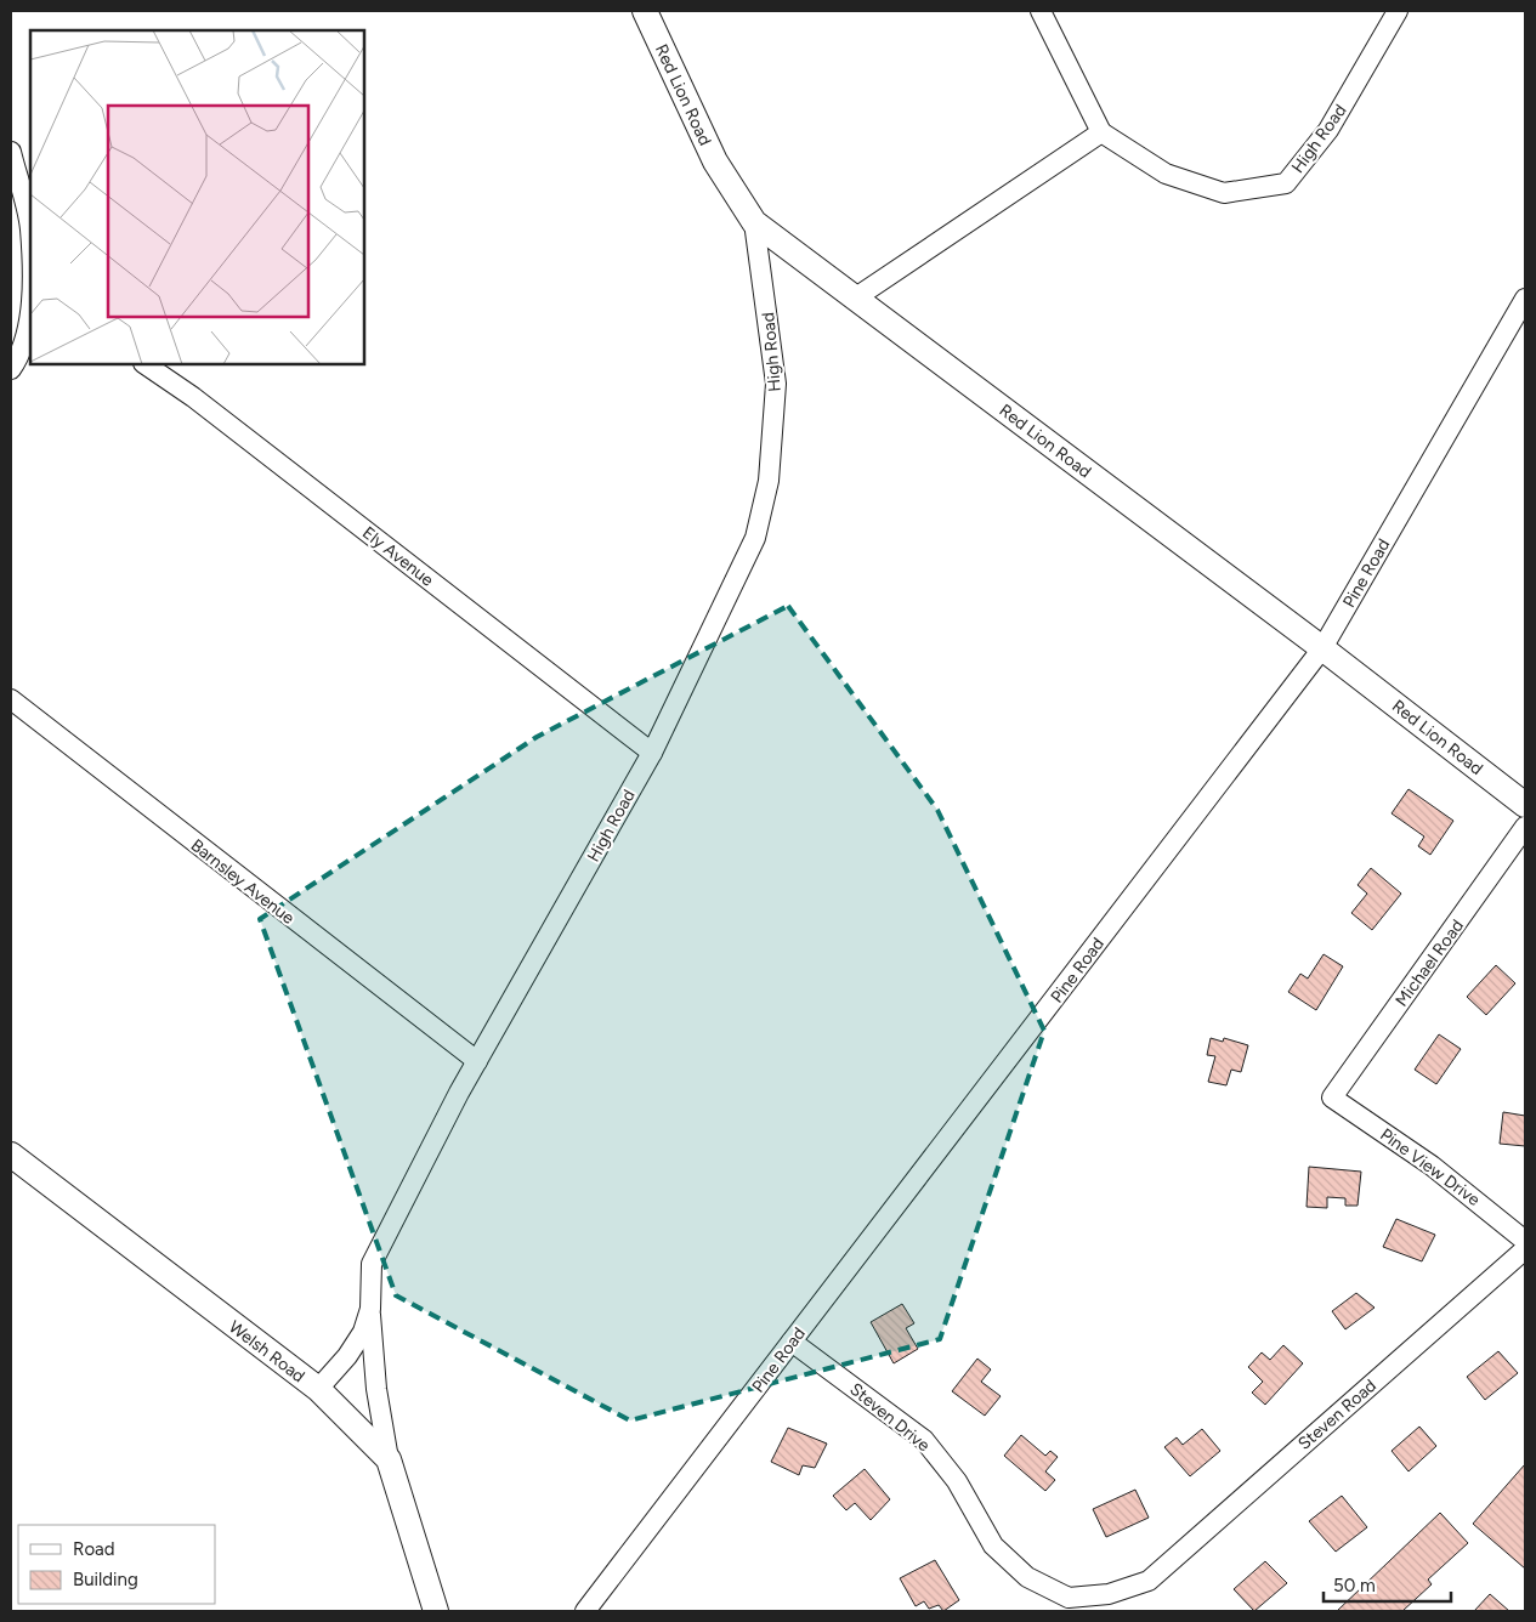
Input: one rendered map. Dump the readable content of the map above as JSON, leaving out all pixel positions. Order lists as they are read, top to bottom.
{
  "streets": {
    "main road": ["Red Lion Road", "Welsh Road"],
    "street": [
      "High Road",
      "Ely Avenue",
      "Pine Road",
      "Barnsley Avenue",
      "Michael Road",
      "Pine View Drive",
      "Steven Road",
      "Steven Drive"
    ]
  },
  "crossings": [
    ["Red Lion Road", "High Road"],
    ["Red Lion Road", "Pine Road"],
    ["High Road", "Ely Avenue"],
    ["High Road", "Barnsley Avenue"],
    ["High Road", "Welsh Road"],
    ["Pine Road", "Steven Drive"],
    ["Michael Road", "Pine View Drive"],
    ["Steven Road", "Steven Drive"]
  ],
  "legend": ["Road", "Building"],
  "scale_bar": "50 m"
}
